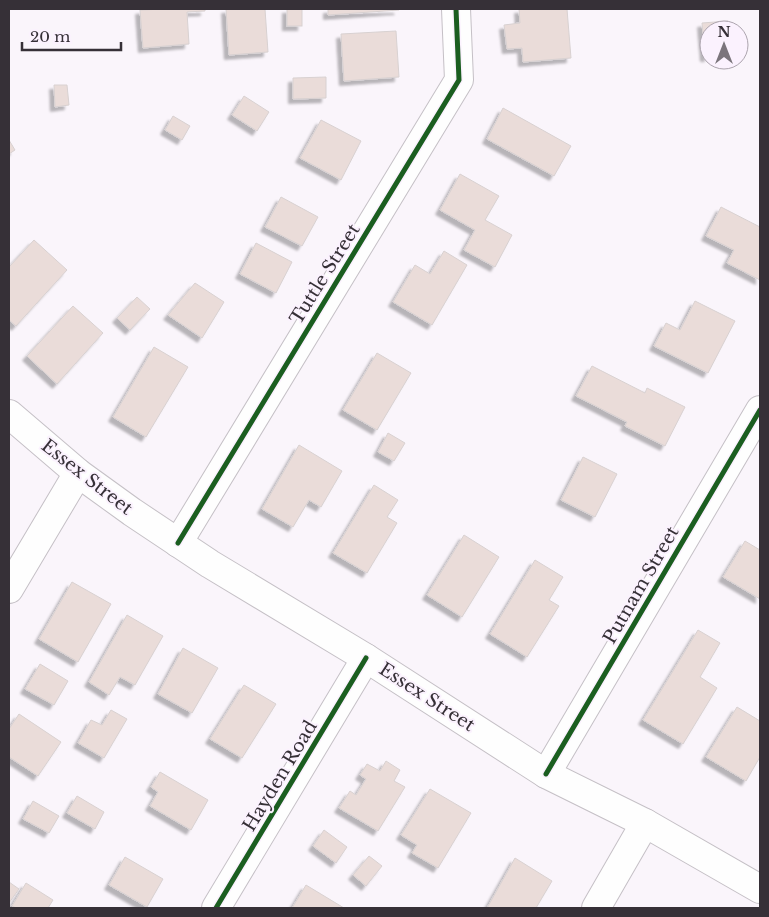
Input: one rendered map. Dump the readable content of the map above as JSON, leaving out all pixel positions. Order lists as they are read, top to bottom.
{
  "streets": {
    "street": [
      "Tuttle Street",
      "Essex Street",
      "Putnam Street",
      "Hayden Road"
    ]
  },
  "crossings": [
    ["Tuttle Street", "Essex Street"],
    ["Essex Street", "Putnam Street"],
    ["Essex Street", "Hayden Road"]
  ],
  "scale_bar": "20 m",
  "north": "top"
}
